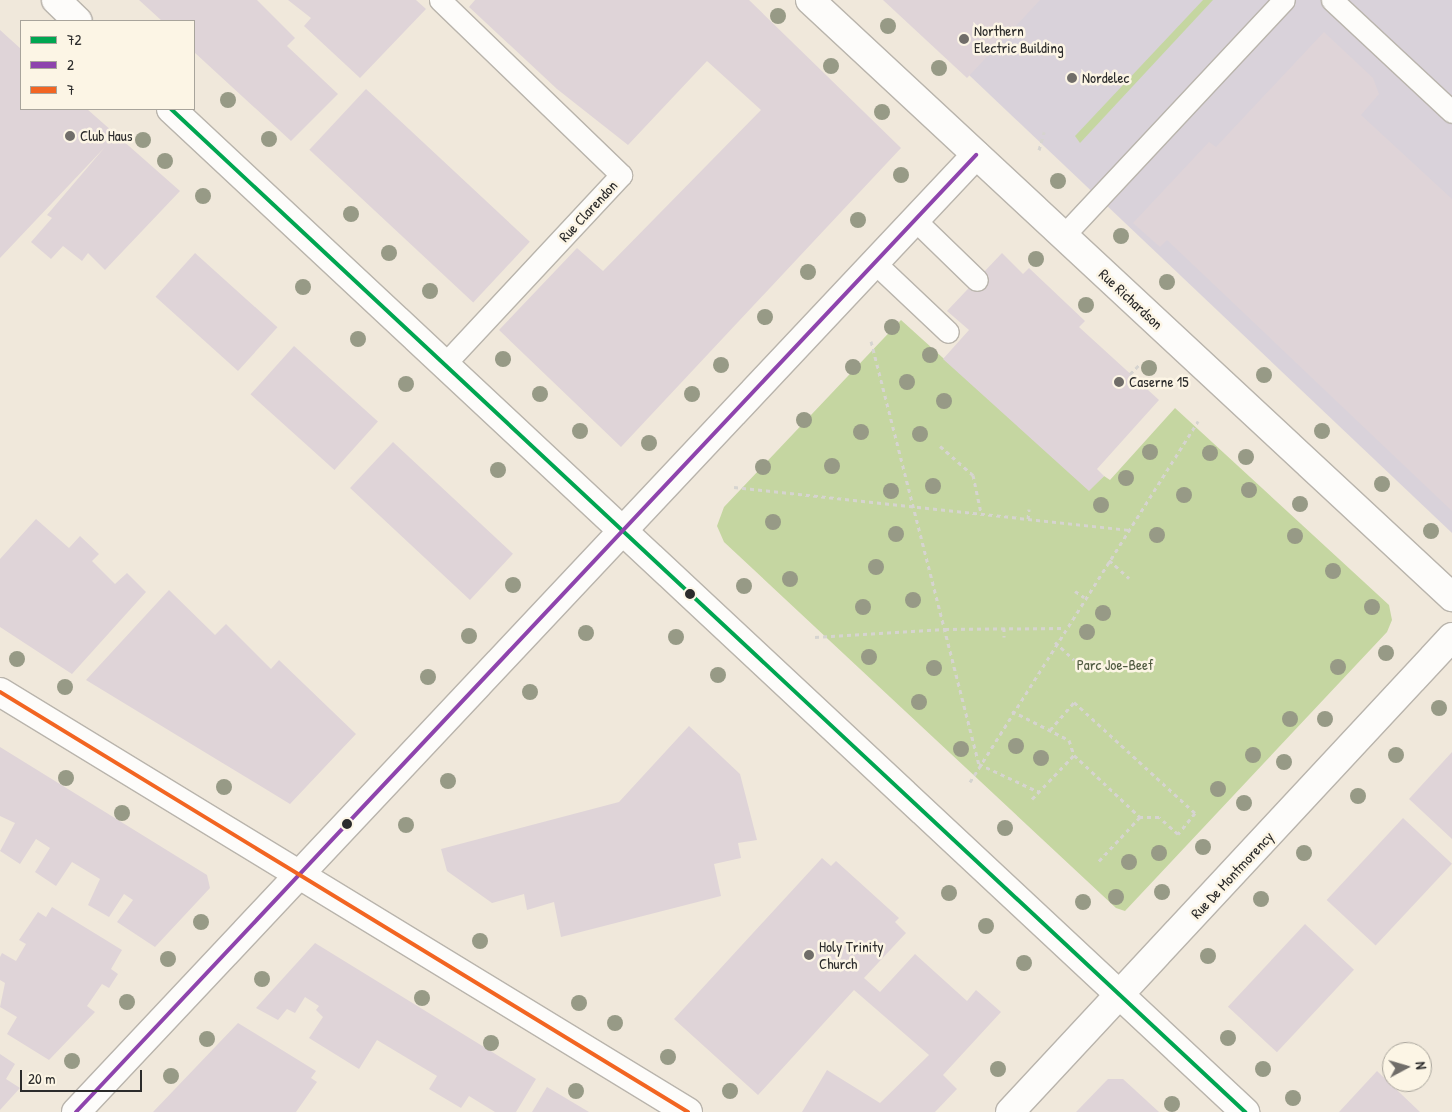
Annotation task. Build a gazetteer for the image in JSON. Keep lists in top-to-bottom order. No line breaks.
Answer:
{"streets":{"street":["Rue Richardson","Rue De Montmorency"],"lane":["Rue Clarendon"]},"parks":["Parc Joe-Beef"],"places":["Northern Electric Building","Nordelec","Club Haus","Caserne 15","Holy Trinity Church"],"lines":["transit line 72","transit line 2","transit line 7"],"legend":["72","2","7"],"scale_bar":"20 m","north":"right"}
